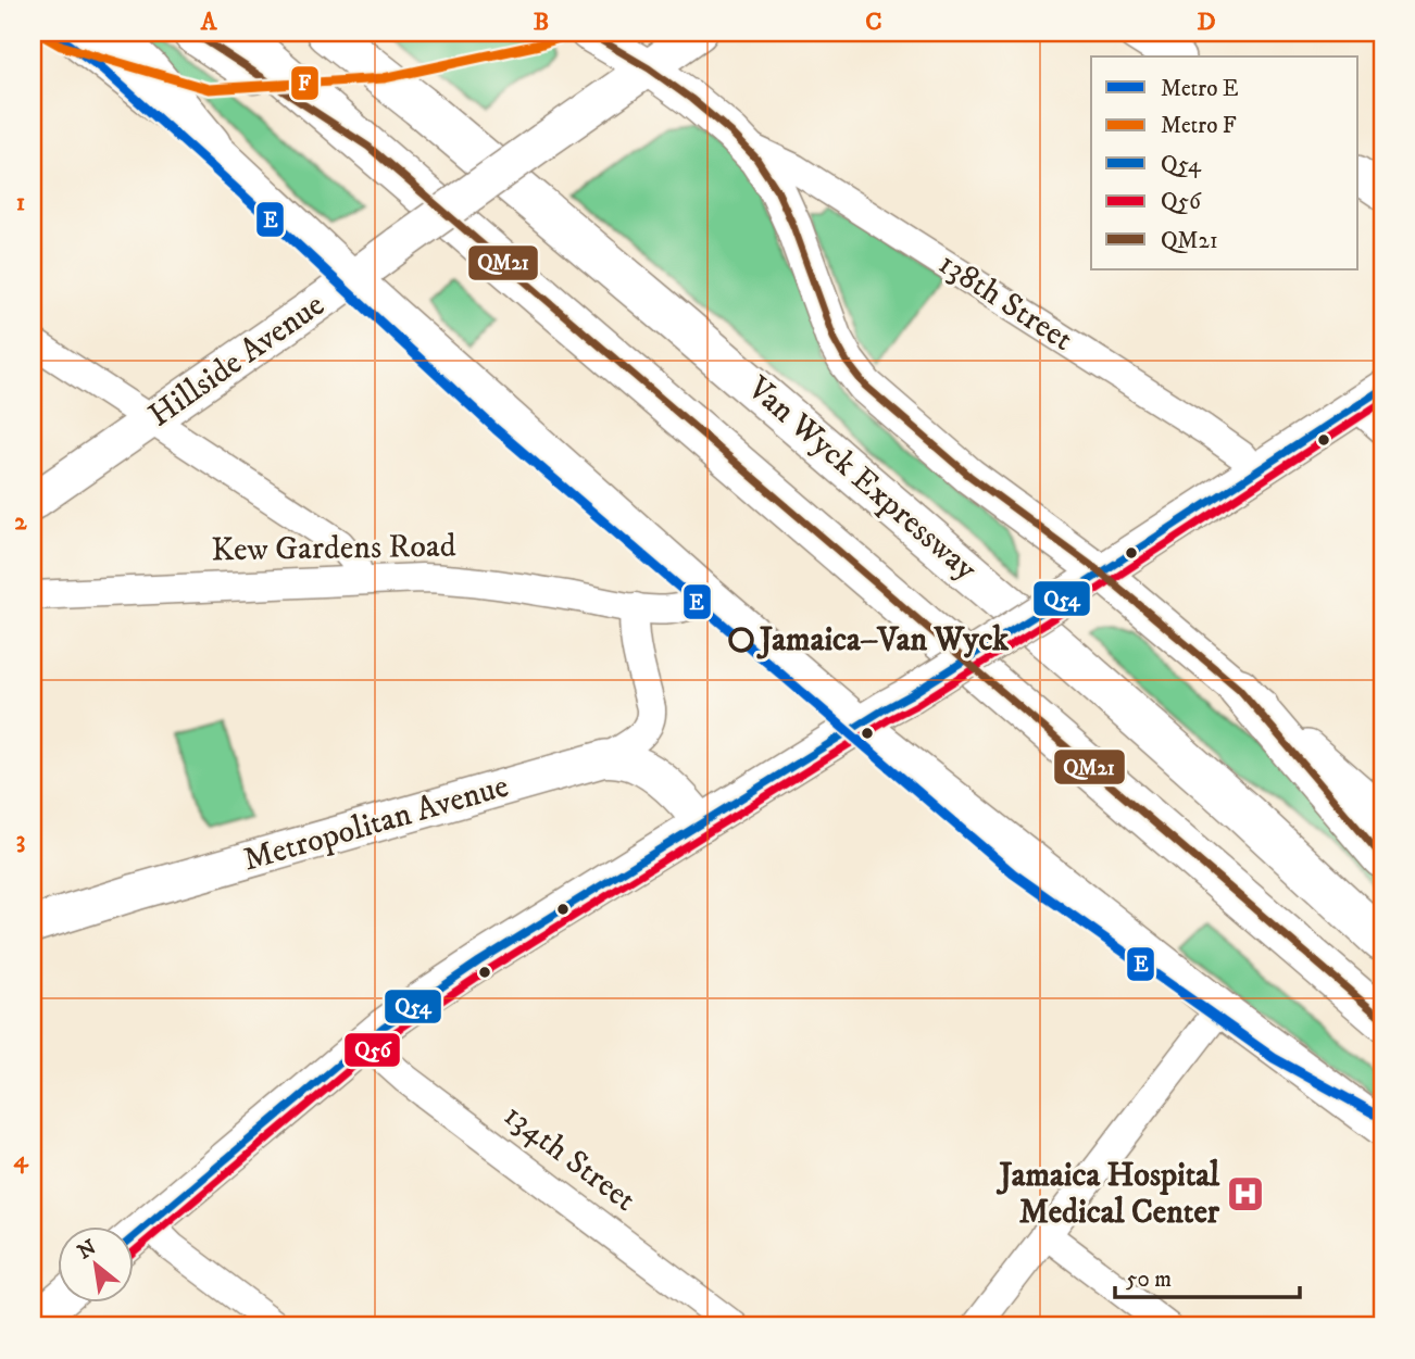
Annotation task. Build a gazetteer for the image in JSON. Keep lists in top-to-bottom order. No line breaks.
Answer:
{"streets":{"highway":["Van Wyck Expressway"],"main road":["Hillside Avenue","Metropolitan Avenue"],"street":["138th Street","Kew Gardens Road","134th Street"]},"places":{"other":["Jamaica–Van Wyck"],"hospital":["Jamaica Hospital Medical Center"]},"lines":["metro line E","metro line F","transit line QM21","transit line Q54","transit line Q56"],"legend":["Metro E","Metro F","Q54","Q56","QM21"],"scale_bar":"50 m","north":"top left","grid":{"columns":["A","B","C","D"],"rows":["1","2","3","4"]}}
